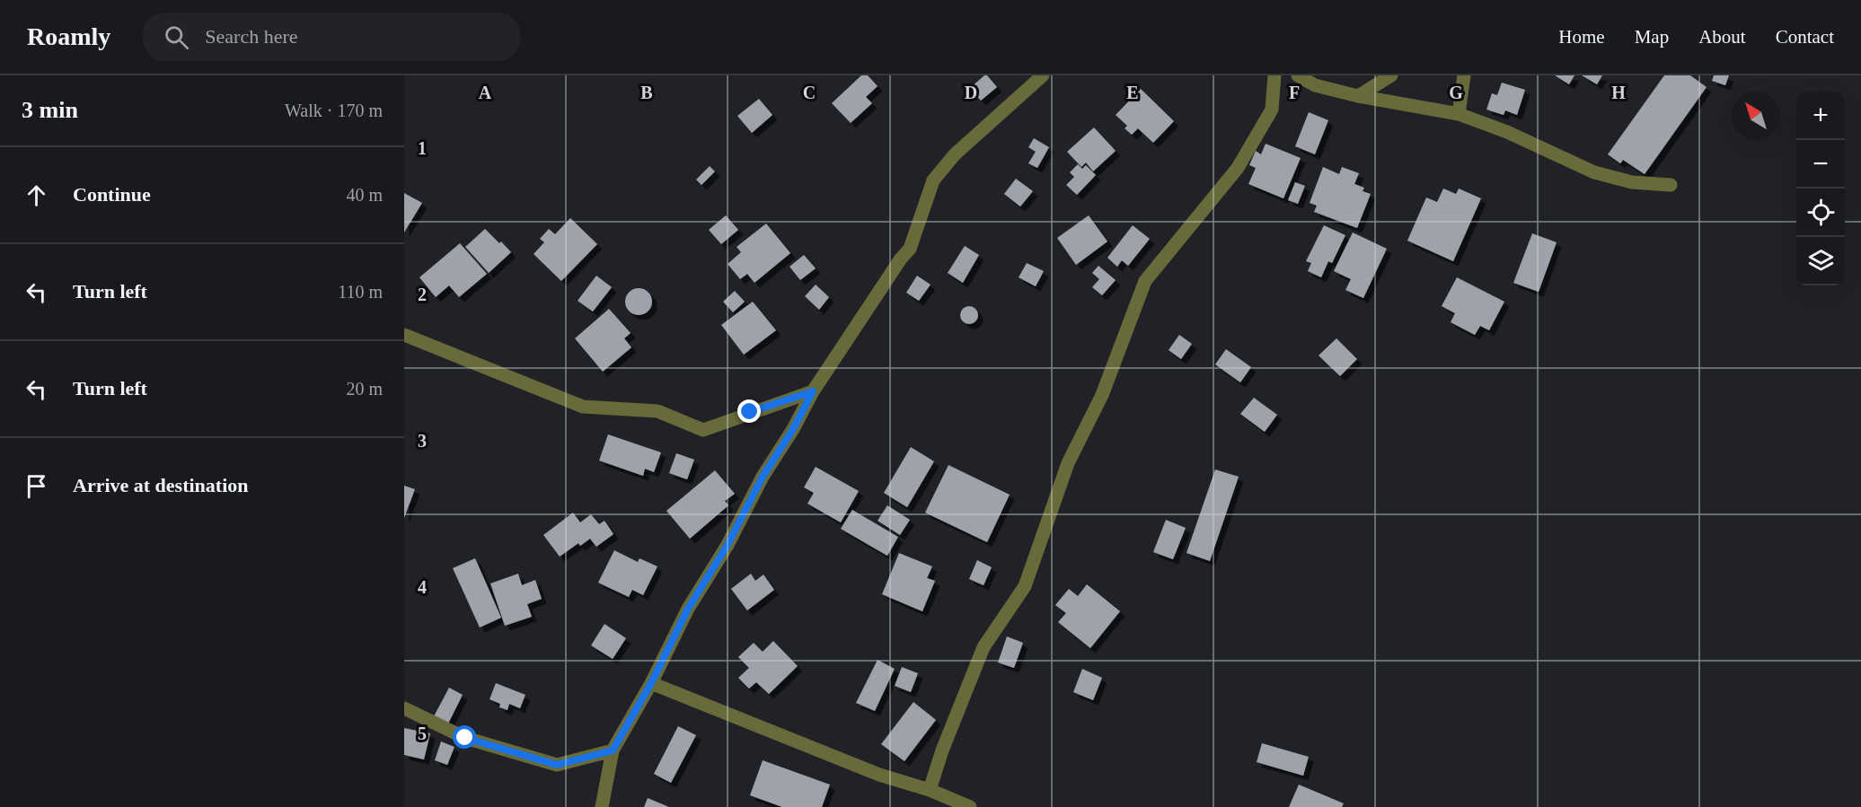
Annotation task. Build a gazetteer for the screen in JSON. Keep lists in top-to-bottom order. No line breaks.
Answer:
{"north":"top left","page":{"header":"Roamly","search":"Search here","nav":["Home","Map","About","Contact"],"heading":["3 min","Walk · 170 m"],"map_buttons":["+","−"],"list":[["Continue","40 m"],["Turn left","110 m"],["Turn left","20 m"],"Arrive at destination"]},"grid":{"columns":["A","B","C","D","E","F","G","H"],"rows":["1","2","3","4","5"]}}
